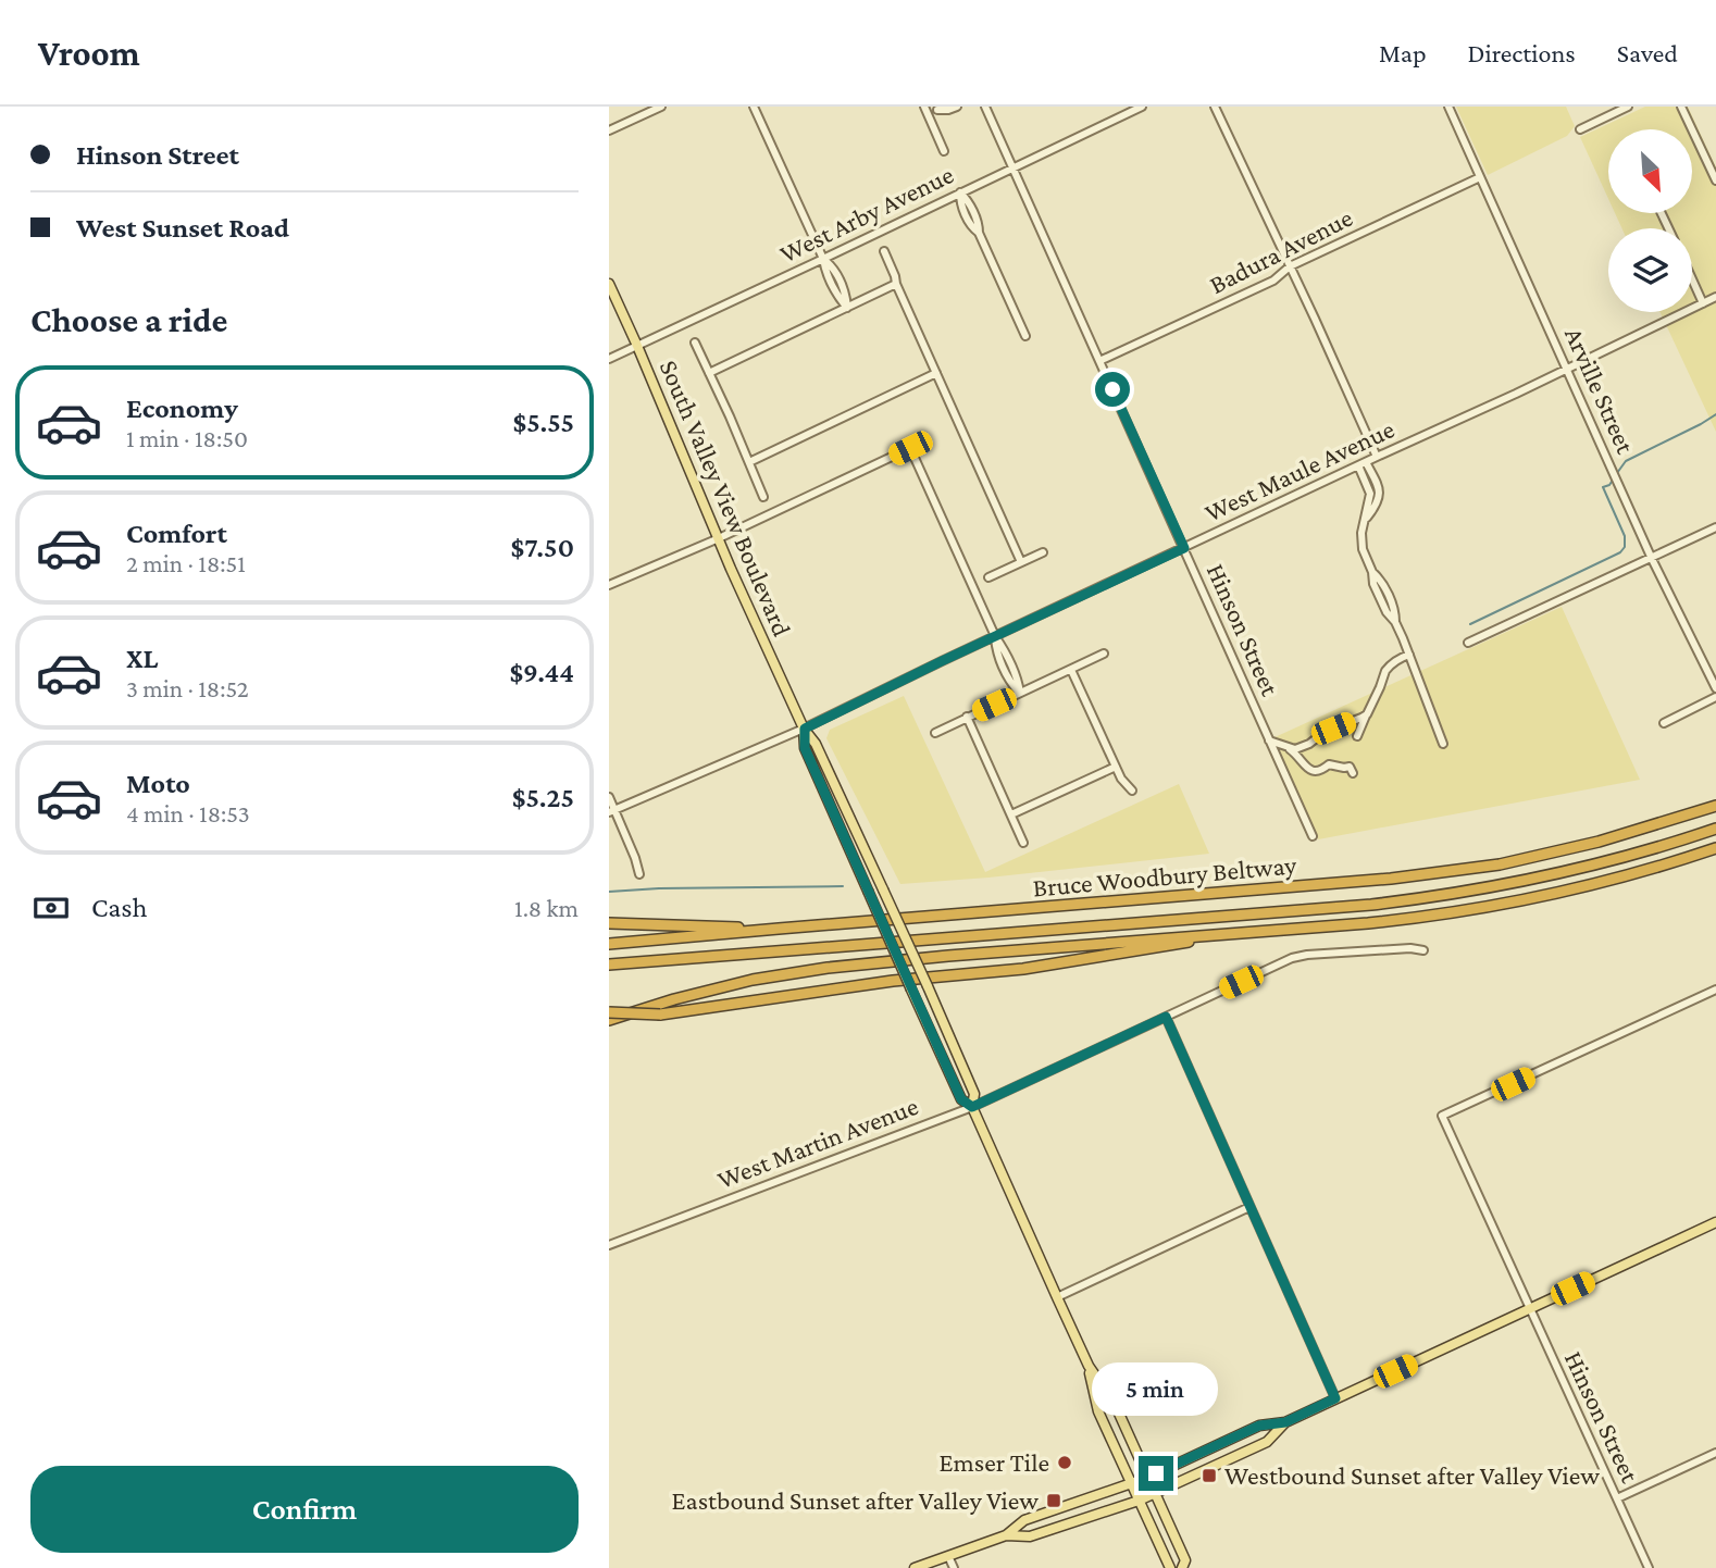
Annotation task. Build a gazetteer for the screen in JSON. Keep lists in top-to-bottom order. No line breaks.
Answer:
{"streets":{"highway":["Bruce Woodbury Beltway"],"main road":["South Valley View Boulevard"],"street":["West Arby Avenue","Badura Avenue","Arville Street","West Maule Avenue","Hinson Street","West Martin Avenue"]},"crossings":[["West Arby Avenue","South Valley View Boulevard"],["West Arby Avenue","Hinson Street"],["Badura Avenue","Arville Street"],["Badura Avenue","Hinson Street"],["Arville Street","West Maule Avenue"],["West Maule Avenue","South Valley View Boulevard"],["West Maule Avenue","Hinson Street"],["South Valley View Boulevard","West Martin Avenue"]],"places":{"other":["Emser Tile"],"transit":["Westbound Sunset after Valley View","Eastbound Sunset after Valley View"]},"north":"bottom right","page":{"header":"Vroom","nav":["Map","Directions","Saved"],"banner":["Hinson Street","West Sunset Road"],"heading":"Choose a ride","list":[{"name":"Economy","note":"1 min · 18:50","value":"$5.55"},{"name":"Comfort","note":"2 min · 18:51","value":"$7.50"},{"name":"XL","note":"3 min · 18:52","value":"$9.44"},{"name":"Moto","note":"4 min · 18:53","value":"$5.25"}],"pay":["Cash","1.8 km"],"bubble":"5 min","buttons":"Confirm"}}
